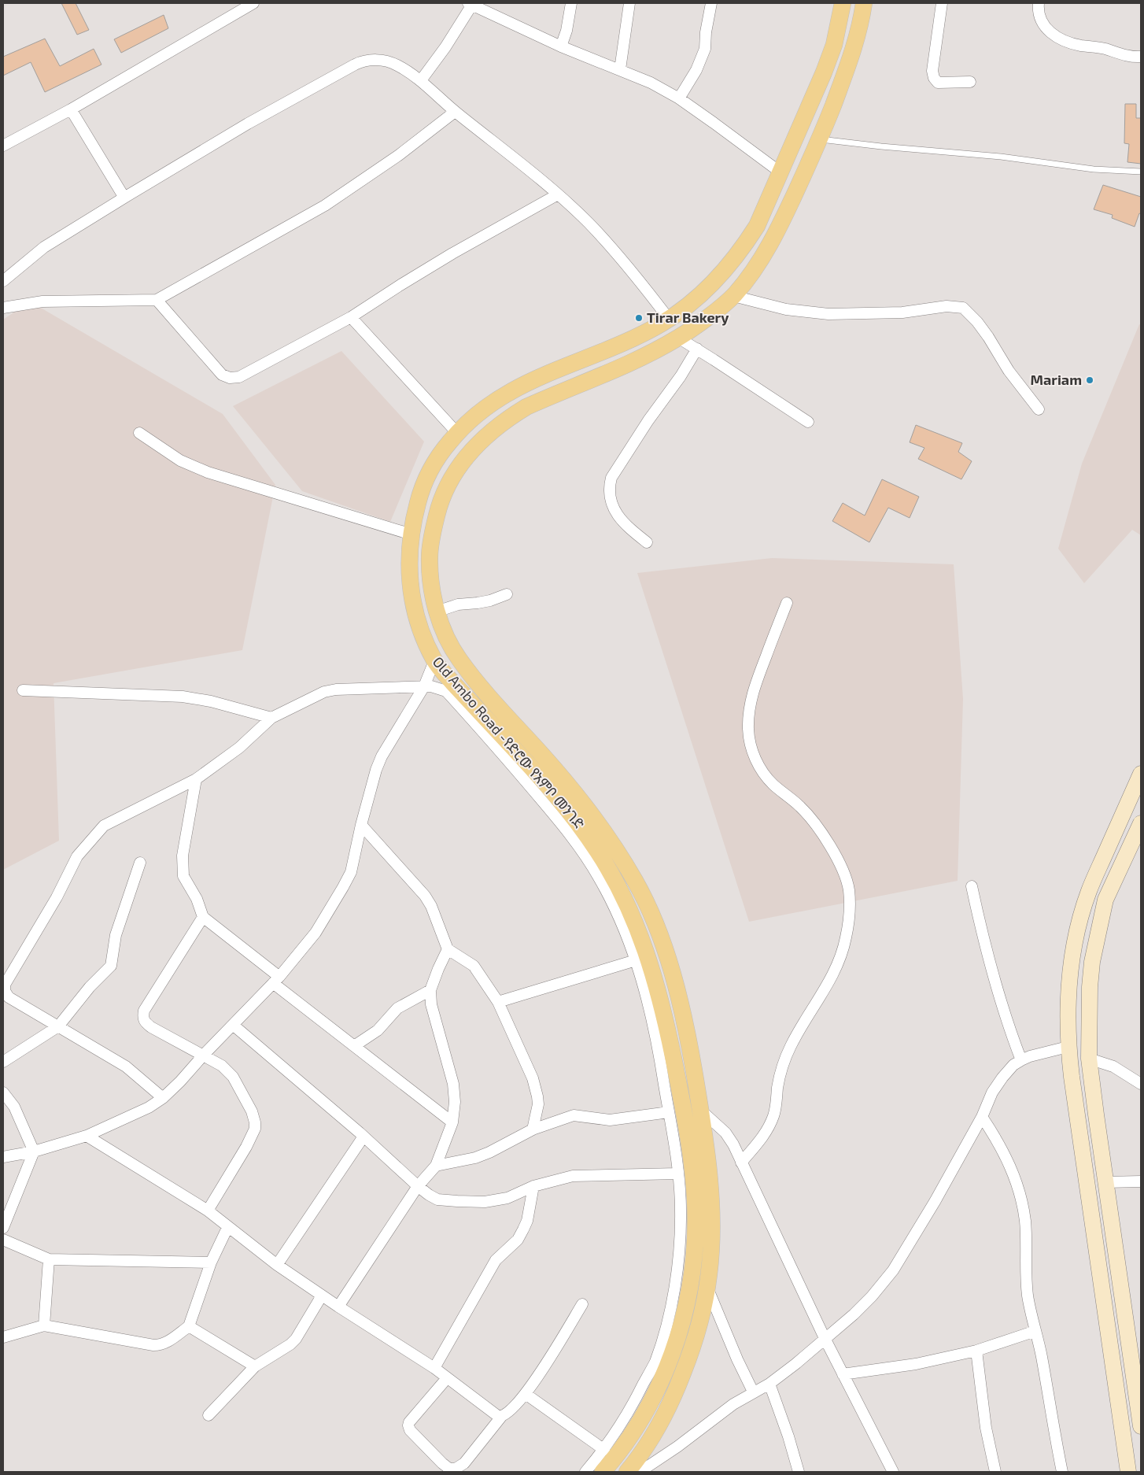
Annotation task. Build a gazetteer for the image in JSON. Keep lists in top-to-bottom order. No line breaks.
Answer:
{"streets":{"main road":["Old Ambo Road -የድሮው የአምቦ መንገድ"]},"places":["Tirar Bakery","Mariam"]}
